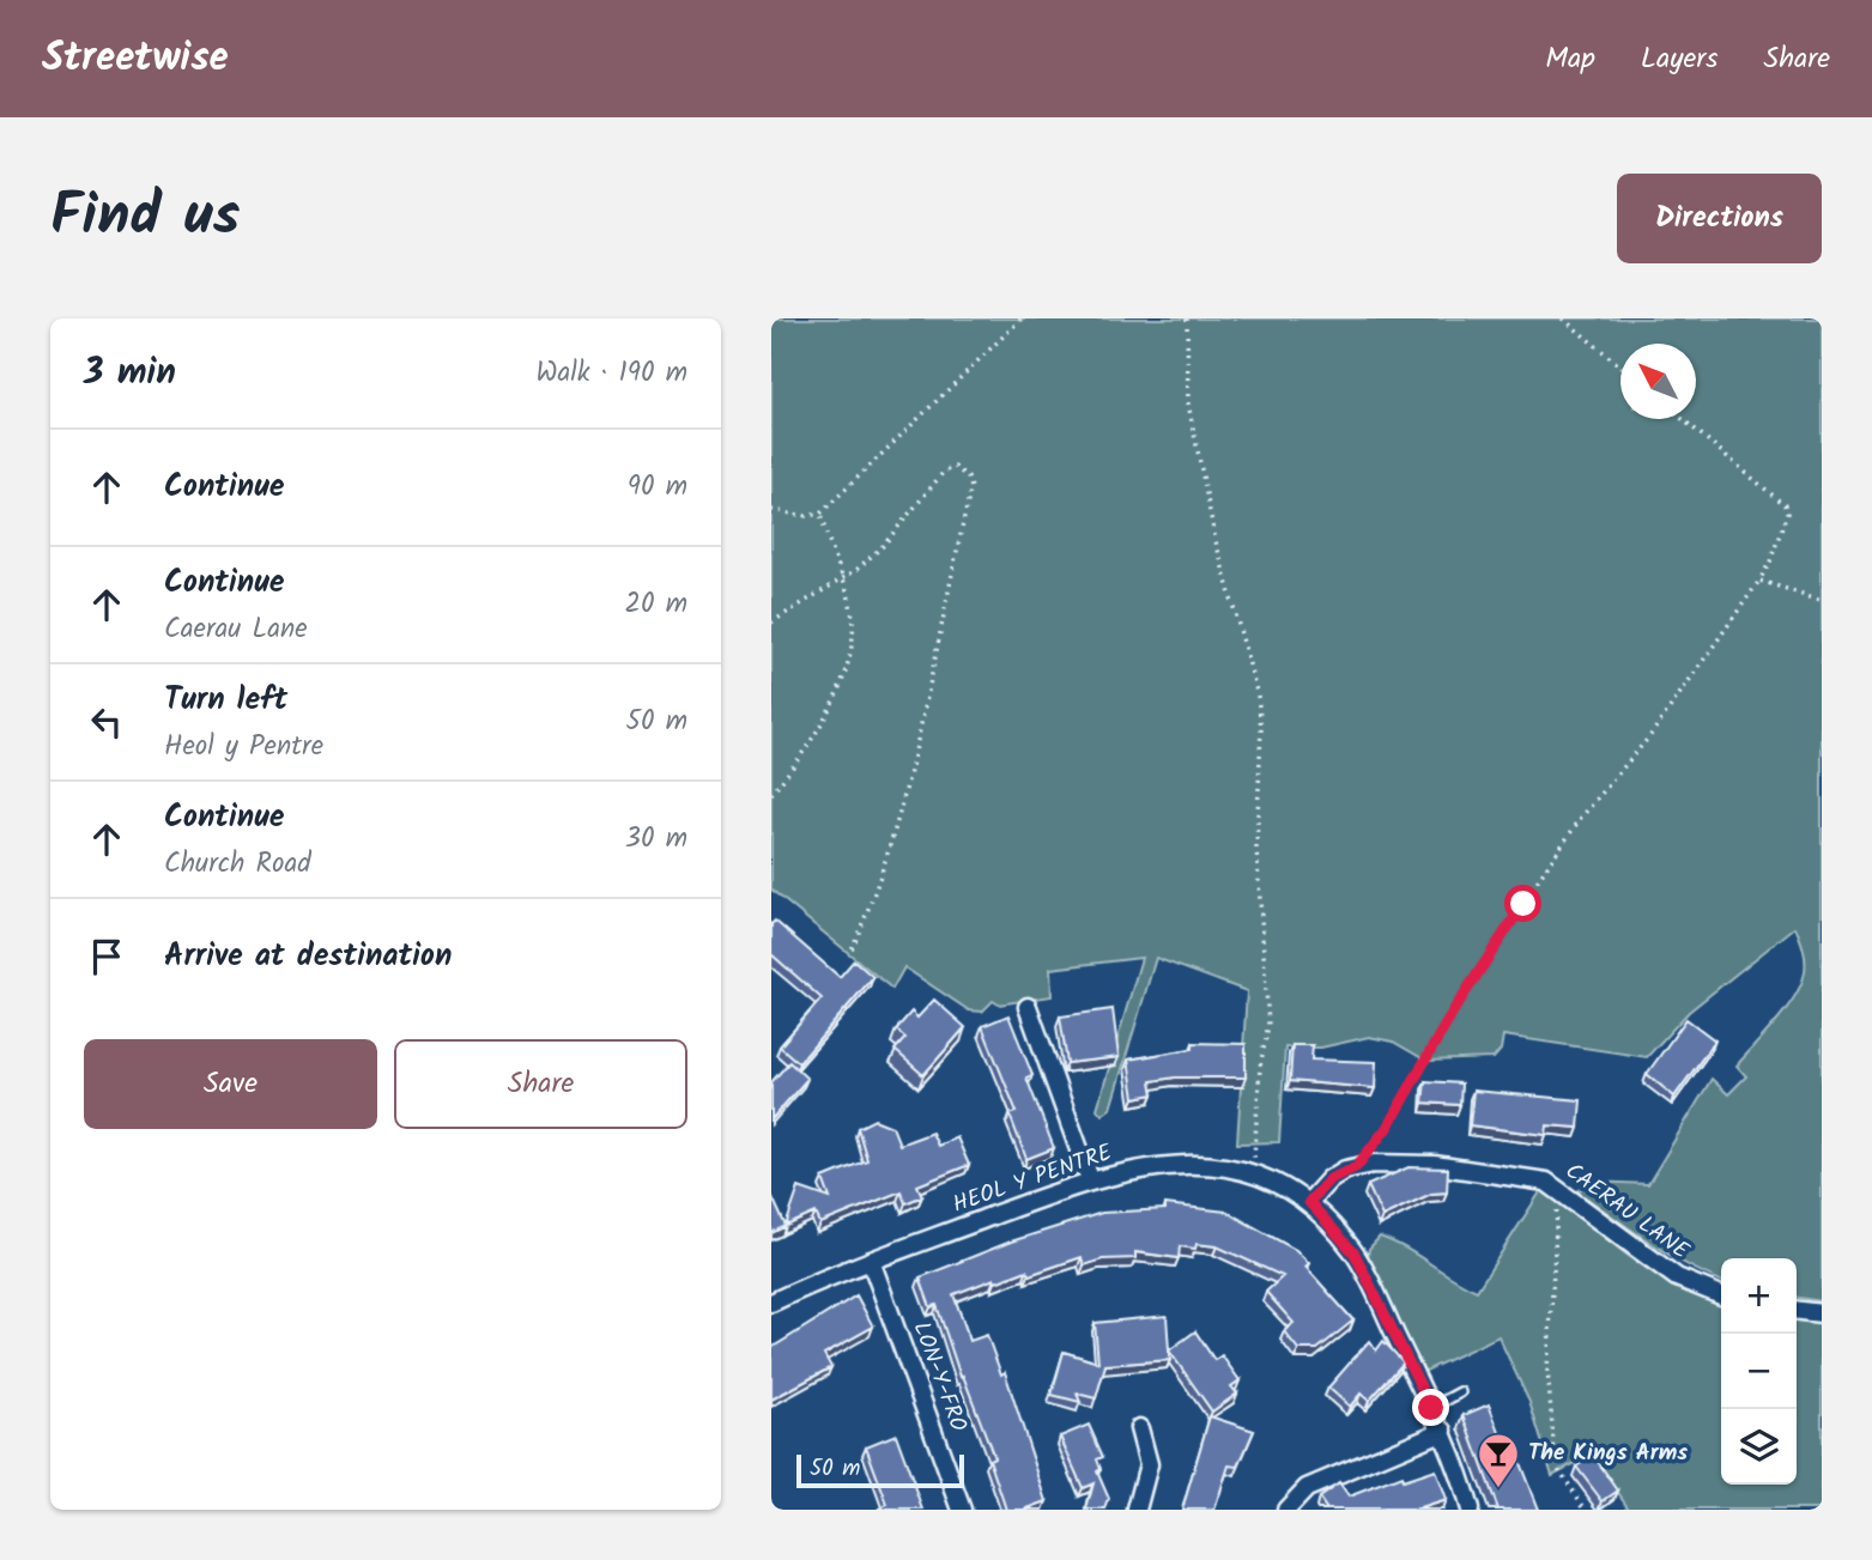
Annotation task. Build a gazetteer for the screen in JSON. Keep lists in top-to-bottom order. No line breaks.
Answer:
{"streets":{"street":["HEOL Y PENTRE","CAERAU LANE","LON-Y-FRO"]},"crossings":[["HEOL Y PENTRE","CAERAU LANE"],["HEOL Y PENTRE","LON-Y-FRO"]],"places":{"bar":["The Kings Arms"]},"scale_bar":"50 m","north":"top left","page":{"header":"Streetwise","nav":["Map","Layers","Share"],"title":"Find us","buttons":["Directions",["Save","Share"]],"heading":["3 min","Walk · 190 m"],"list":[["Continue","90 m"],["Continue","Caerau Lane","20 m"],["Turn left","Heol y Pentre","50 m"],["Continue","Church Road","30 m"],"Arrive at destination"],"map_buttons":["+","−"],"scale":"50 m"}}
